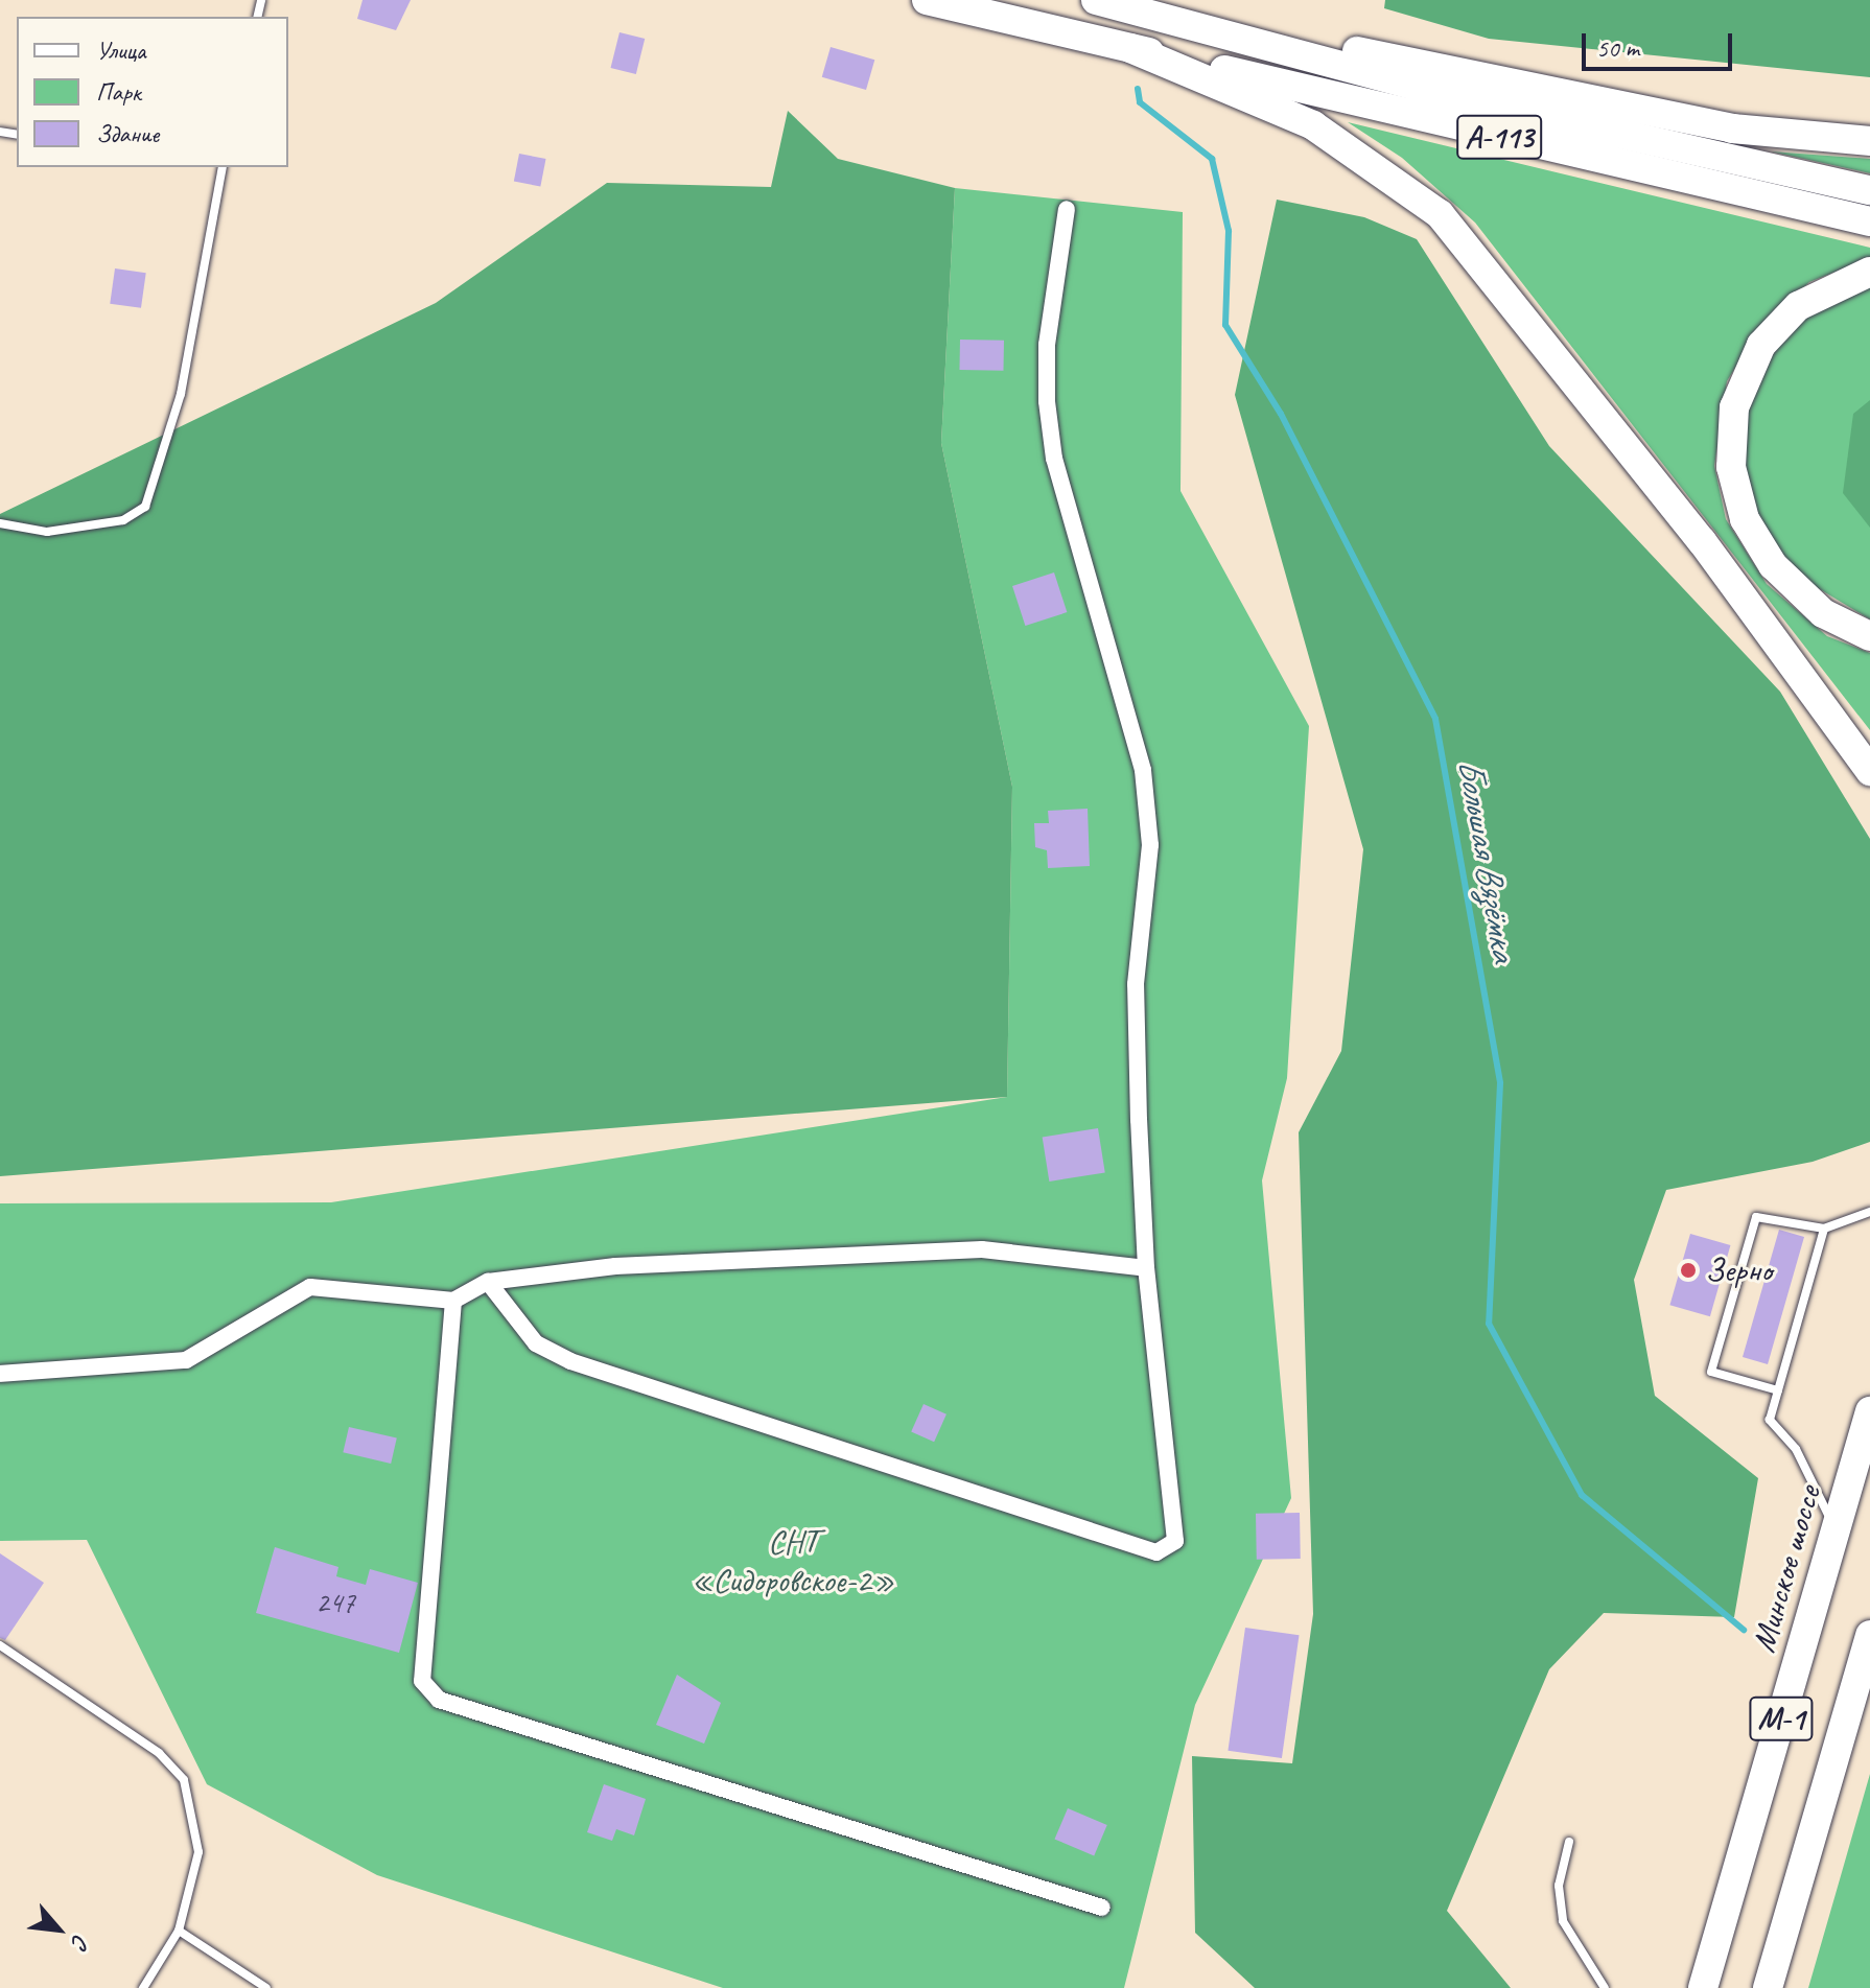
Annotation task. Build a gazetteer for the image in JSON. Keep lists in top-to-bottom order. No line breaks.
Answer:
{"streets":{"highway":["А-113","Минское шоссе","М-1"]},"water":["Большая Вязёмка"],"parks":["СНТ «Сидоровское-2»"],"places":["Зерно"],"house_numbers":["247"],"legend":["Улица","Парк","Здание"],"scale_bar":"50 m","north":"bottom right"}
